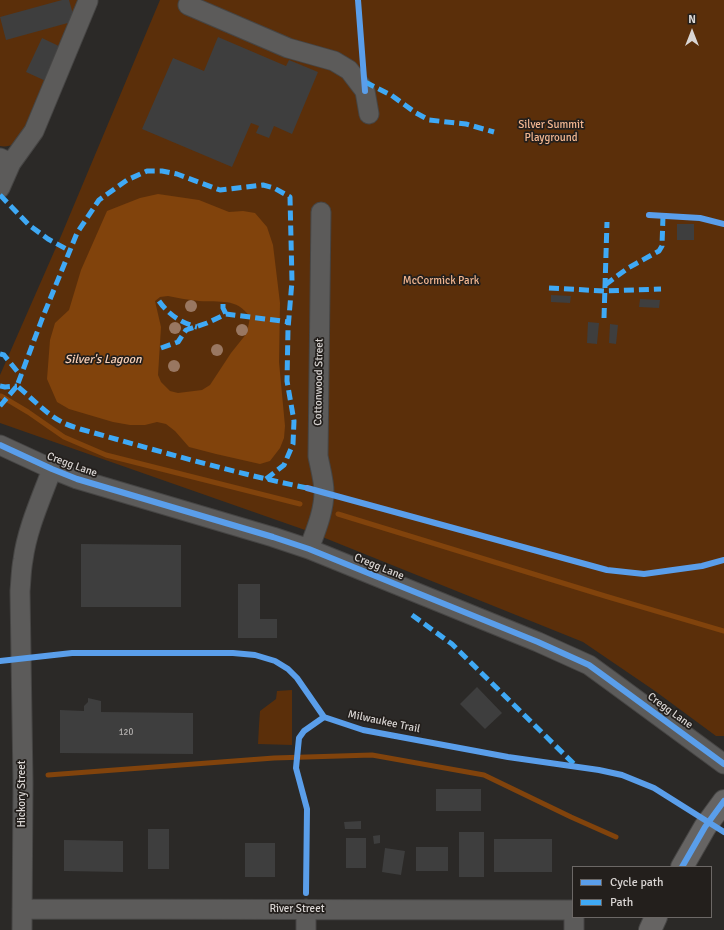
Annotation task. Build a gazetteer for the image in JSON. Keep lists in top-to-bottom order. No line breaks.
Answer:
{"streets":{"street":["Cottonwood Street","Cregg Lane","Hickory Street","River Street"],"cycle path":["Milwaukee Trail"]},"crossings":[["Cottonwood Street","Cregg Lane"],["Cregg Lane","Hickory Street"],["Hickory Street","River Street"]],"water":["Silver's Lagoon"],"parks":["Silver Summit Playground","McCormick Park"],"house_numbers":["120"],"legend":["Cycle path","Path"],"north":"top"}
